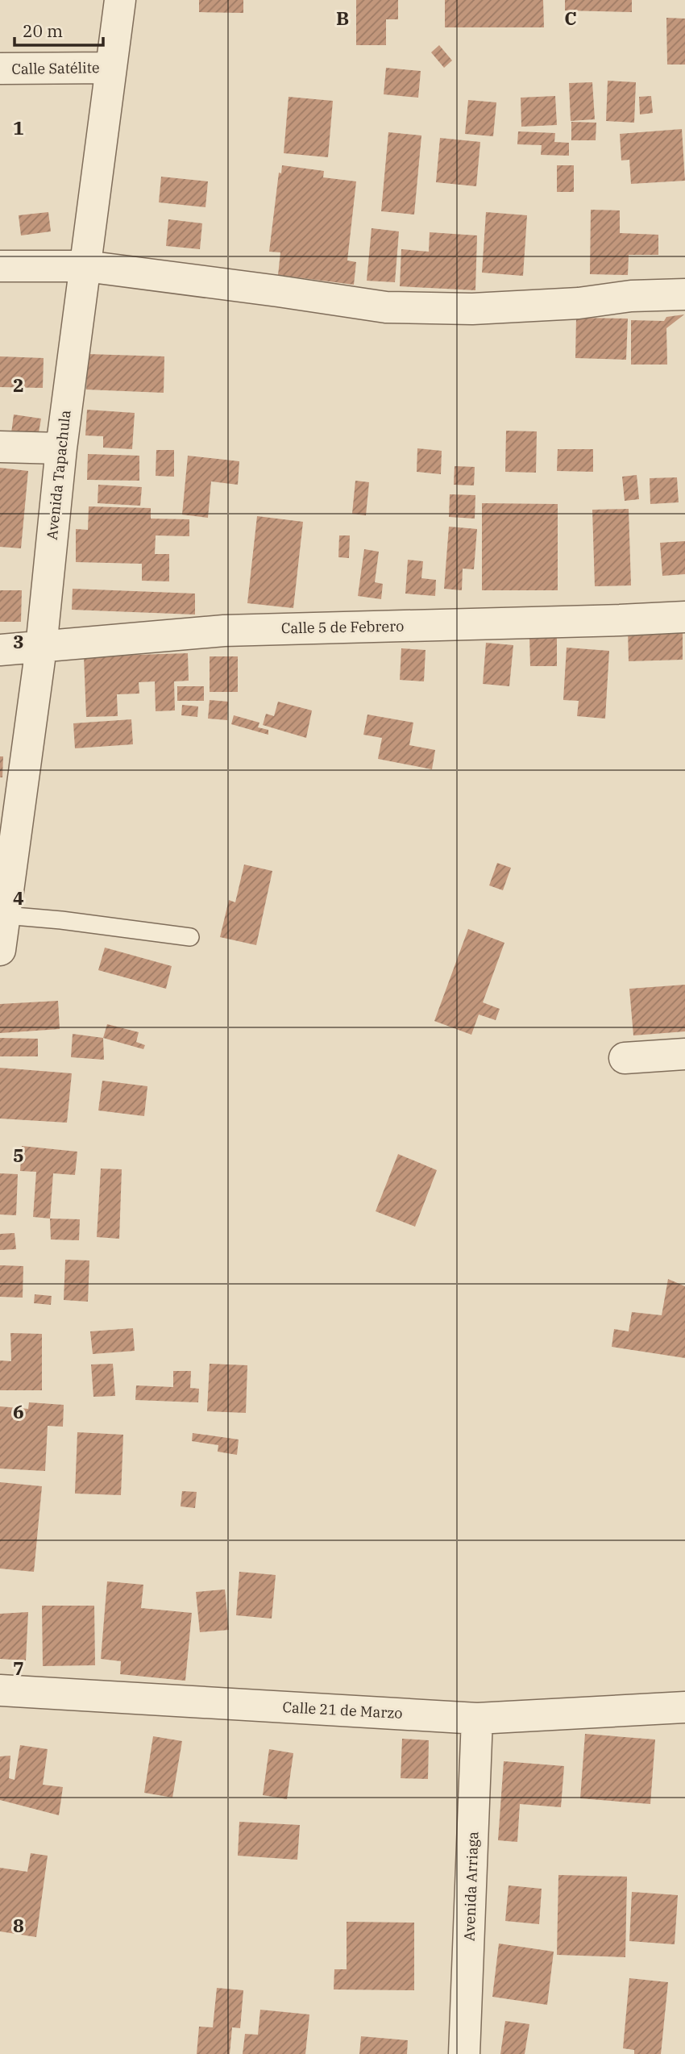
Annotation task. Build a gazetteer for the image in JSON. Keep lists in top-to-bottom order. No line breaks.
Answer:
{"streets":{"street":["Calle Satélite","Avenida Tapachula","Calle 5 de Febrero","Calle 21 de Marzo","Avenida Arriaga"]},"crossings":[["Calle Satélite","Avenida Tapachula"],["Avenida Tapachula","Calle 5 de Febrero"],["Calle 21 de Marzo","Avenida Arriaga"]],"scale_bar":"20 m","grid":{"columns":["B","C"],"rows":["1","2","3","4","5","6","7","8"]}}
